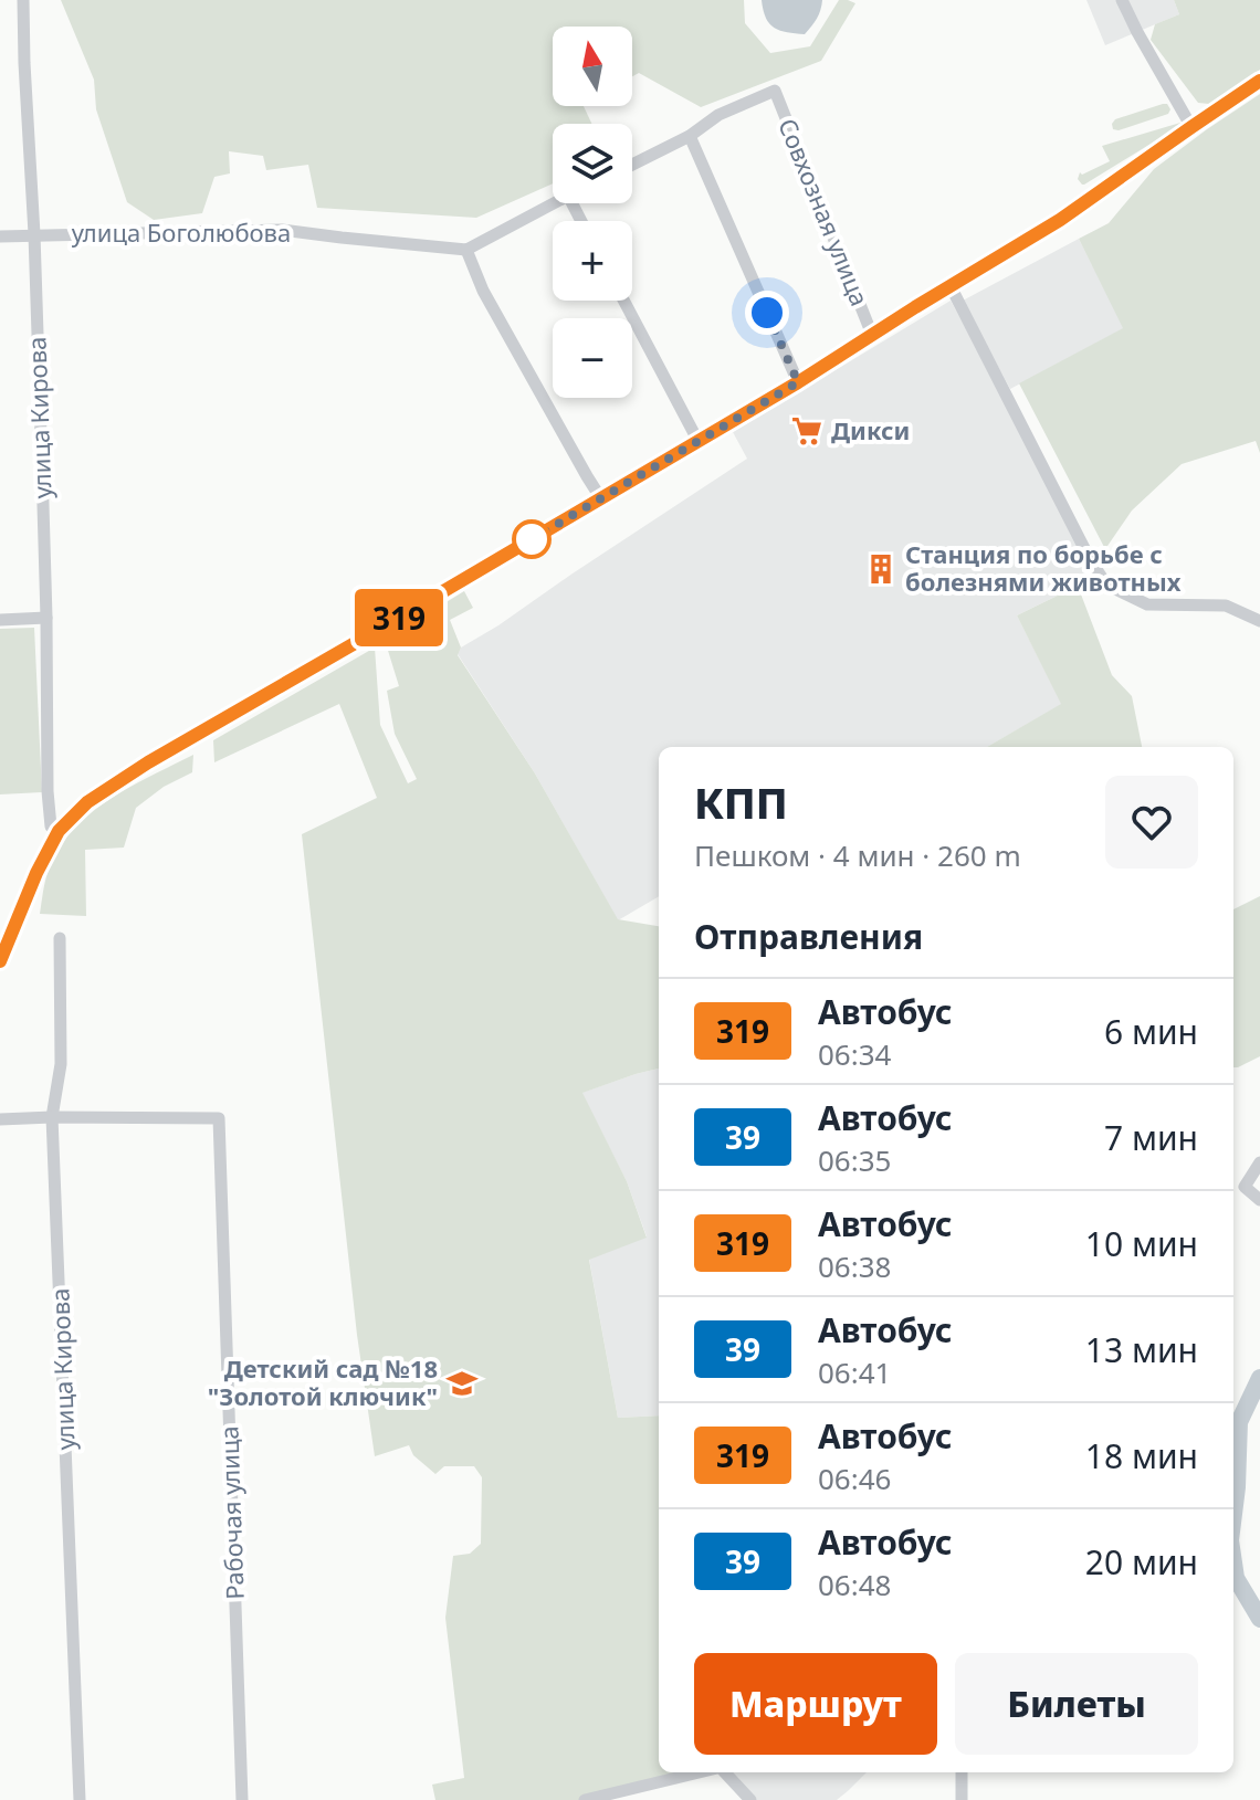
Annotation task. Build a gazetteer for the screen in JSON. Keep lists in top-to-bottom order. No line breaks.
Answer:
{"streets":{"street":["Совхозная улица","улица Боголюбова","улица Кирова","Рабочая улица"]},"crossings":[["улица Боголюбова","улица Кирова"],["улица Кирова","Рабочая улица"]],"places":{"supermarket":["Дикси"],"building":["Станция по борьбе с болезнями животных"],"school or university":["Детский сад №18 \"Золотой ключик\""]},"lines":["bus line 319"],"north":"top","page":{"on_map":"319","map_buttons":["+","−"],"heading":[["КПП","Пешком · 4 мин · 260 m"],"Отправления"],"list":[{"mark":"319","name":"Автобус","note":"06:34","value":"6 мин"},{"mark":"39","name":"Автобус","note":"06:35","value":"7 мин"},{"mark":"319","name":"Автобус","note":"06:38","value":"10 мин"},{"mark":"39","name":"Автобус","note":"06:41","value":"13 мин"},{"mark":"319","name":"Автобус","note":"06:46","value":"18 мин"},{"mark":"39","name":"Автобус","note":"06:48","value":"20 мин"}],"buttons":["Маршрут","Билеты"]}}
